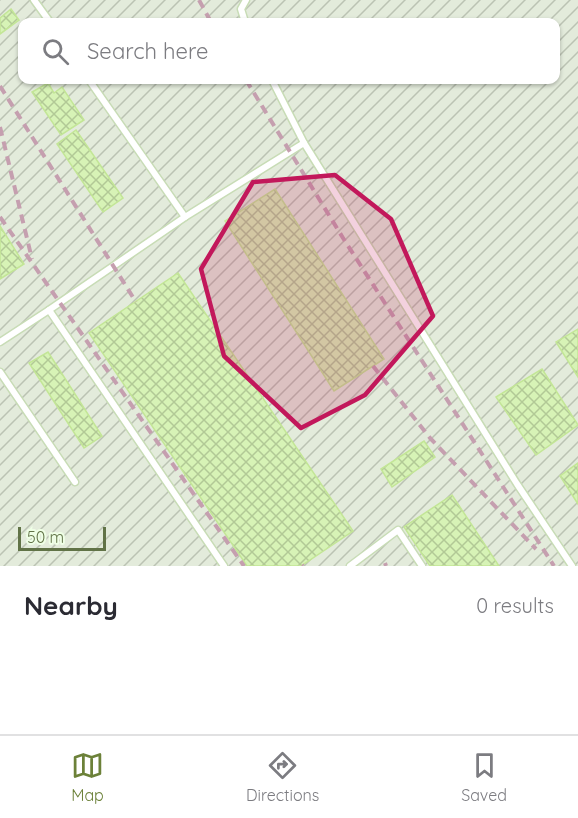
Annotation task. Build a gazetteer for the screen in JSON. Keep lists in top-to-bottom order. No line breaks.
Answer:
{"scale_bar":"50 m","page":{"search":"Search here","scale":"50 m","heading":["Nearby","0 results"],"nav":["Map","Directions","Saved"]}}
